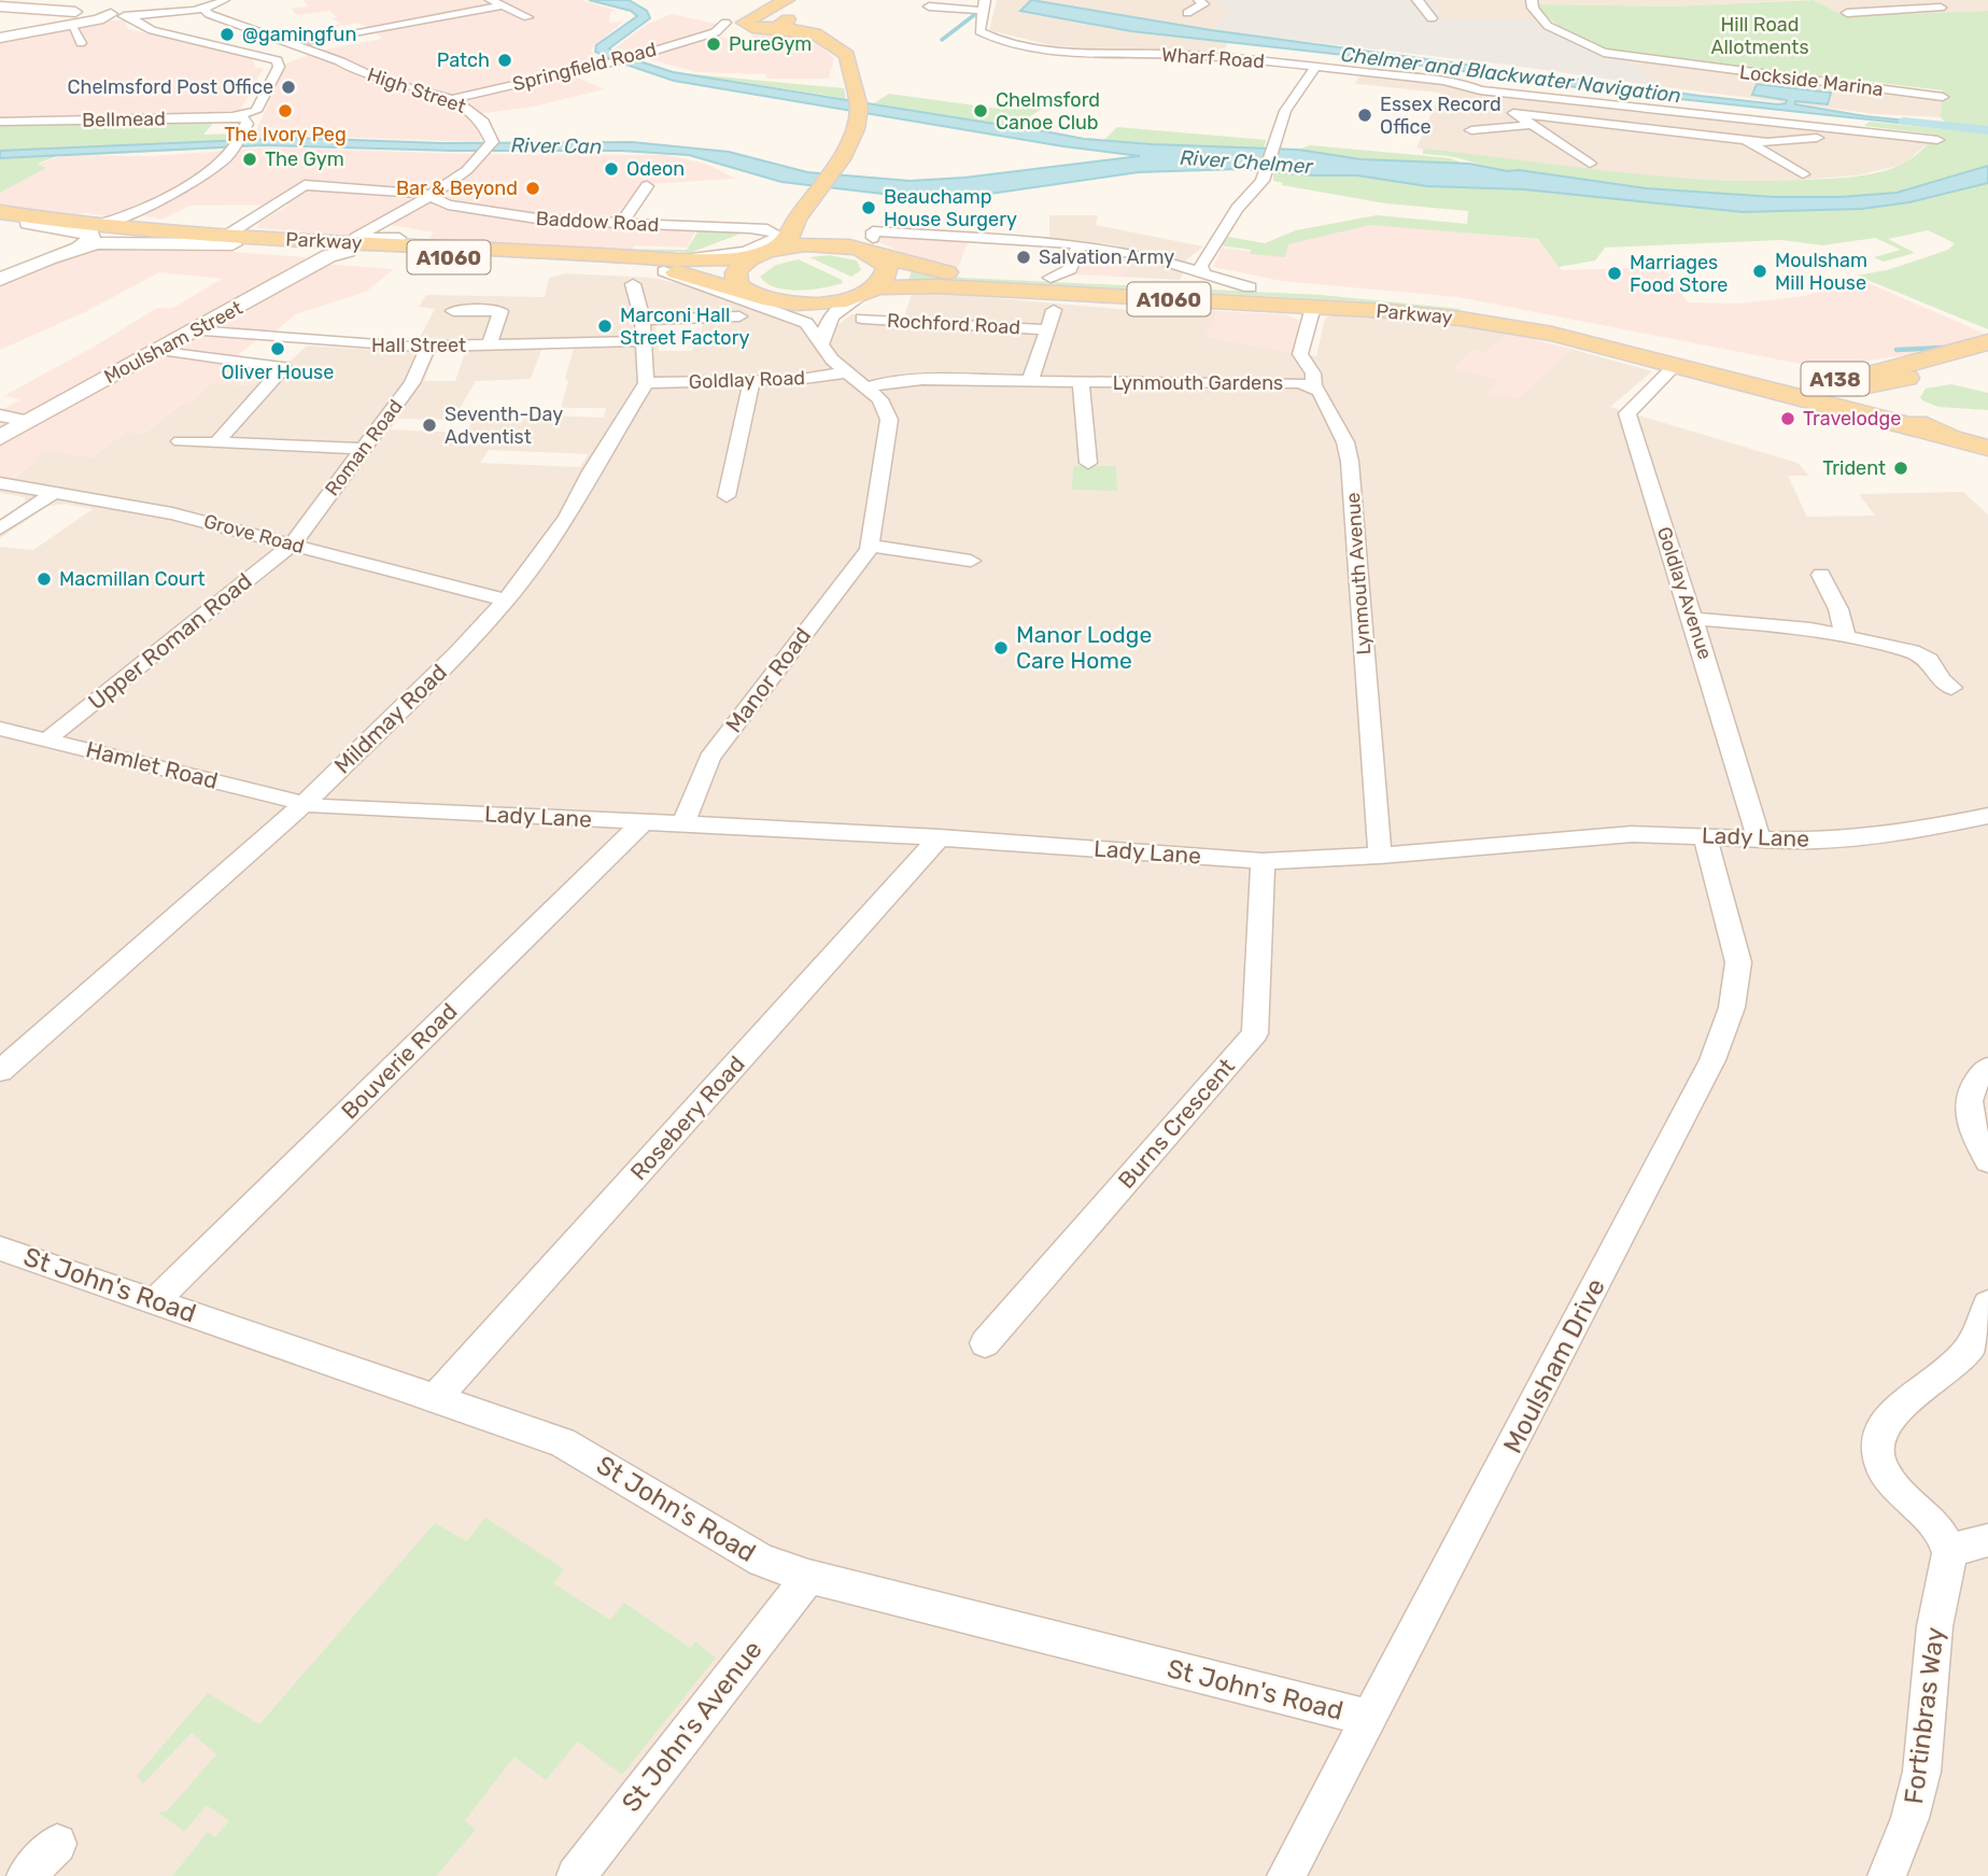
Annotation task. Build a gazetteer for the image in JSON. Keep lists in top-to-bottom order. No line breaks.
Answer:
{"streets":{"main road":["Parkway","A1060","A138"],"street":["Wharf Road","Springfield Road","Lockside Marina","High Street","Bellmead","Baddow Road","Rochford Road","Moulsham Street","Hall Street","Goldlay Road","Lynmouth Gardens","Roman Road","Grove Road","Lynmouth Avenue","Goldlay Avenue","Upper Roman Road","Manor Road","Mildmay Road","Hamlet Road","Lady Lane","Bouverie Road","Rosebery Road","Burns Crescent","St John's Road","Moulsham Drive","Fortinbras Way","St John's Avenue"]},"crossings":[["Springfield Road","High Street"],["High Street","Moulsham Street"],["Baddow Road","Parkway"],["Baddow Road","A1060"],["Baddow Road","Moulsham Street"],["Parkway","A1060"],["Parkway","Rochford Road"],["Parkway","Moulsham Street"],["Parkway","A138"],["Parkway","Lynmouth Avenue"],["Parkway","Goldlay Avenue"],["Parkway","Manor Road"],["A1060","Rochford Road"],["Moulsham Street","Hall Street"],["Hall Street","Roman Road"],["A138","Goldlay Avenue"],["Goldlay Road","Manor Road"],["Goldlay Road","Mildmay Road"],["Lynmouth Gardens","Lynmouth Avenue"],["Roman Road","Grove Road"],["Roman Road","Upper Roman Road"],["Grove Road","Upper Roman Road"],["Grove Road","Mildmay Road"],["Lynmouth Avenue","Lady Lane"],["Goldlay Avenue","Lady Lane"],["Upper Roman Road","Hamlet Road"],["Manor Road","Lady Lane"],["Mildmay Road","Hamlet Road"],["Mildmay Road","Lady Lane"],["Hamlet Road","Lady Lane"],["Lady Lane","Bouverie Road"],["Lady Lane","Rosebery Road"],["Lady Lane","Burns Crescent"],["Lady Lane","Moulsham Drive"],["Bouverie Road","St John's Road"],["Rosebery Road","St John's Road"],["St John's Road","Moulsham Drive"],["St John's Road","St John's Avenue"]],"water":["Chelmer and Blackwater Navigation","River Can","River Chelmer"],"parks":["Hill Road Allotments"],"places":["@gamingfun","PureGym","Patch","Chelmsford Post Office","The Ivory Peg","Chelmsford Canoe Club","Essex Record Office","The Gym","Odeon","Bar & Beyond","Beauchamp House Surgery","Salvation Army","Moulsham Mill House","Marriages Food Store","Marconi Hall Street Factory","Oliver House","Travelodge","Seventh-Day Adventist","Trident","Macmillan Court","Manor Lodge Care Home"]}
